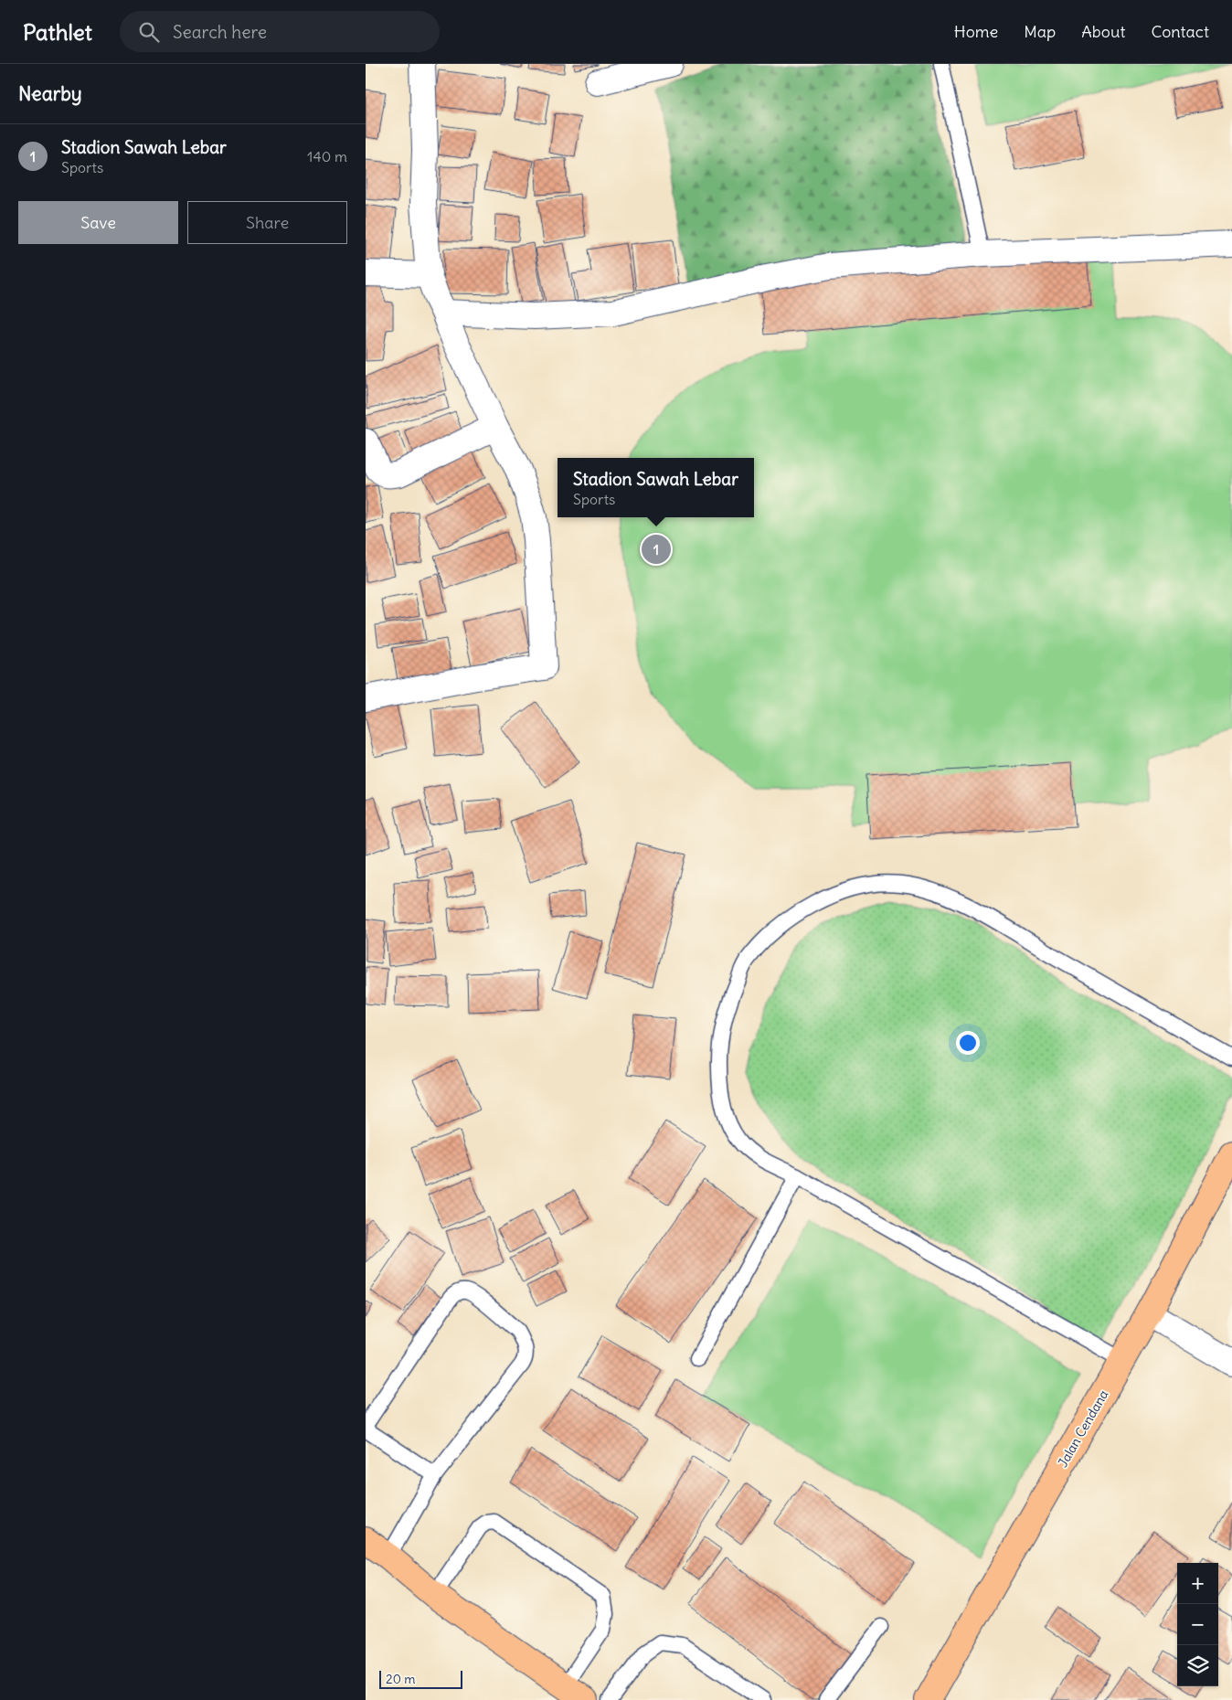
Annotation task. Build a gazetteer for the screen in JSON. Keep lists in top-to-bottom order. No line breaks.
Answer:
{"streets":{"main road":["Jalan Cendana"]},"scale_bar":"20 m","page":{"header":"Pathlet","search":"Search here","nav":["Home","Map","About","Contact"],"heading":"Nearby","list":[{"mark":"1","name":"Stadion Sawah Lebar","note":"Sports","value":"140 m"}],"buttons":["Save","Share"],"popup":["Stadion Sawah Lebar","Sports"],"pins":"1","map_buttons":["+","−"],"scale":"20 m"}}
